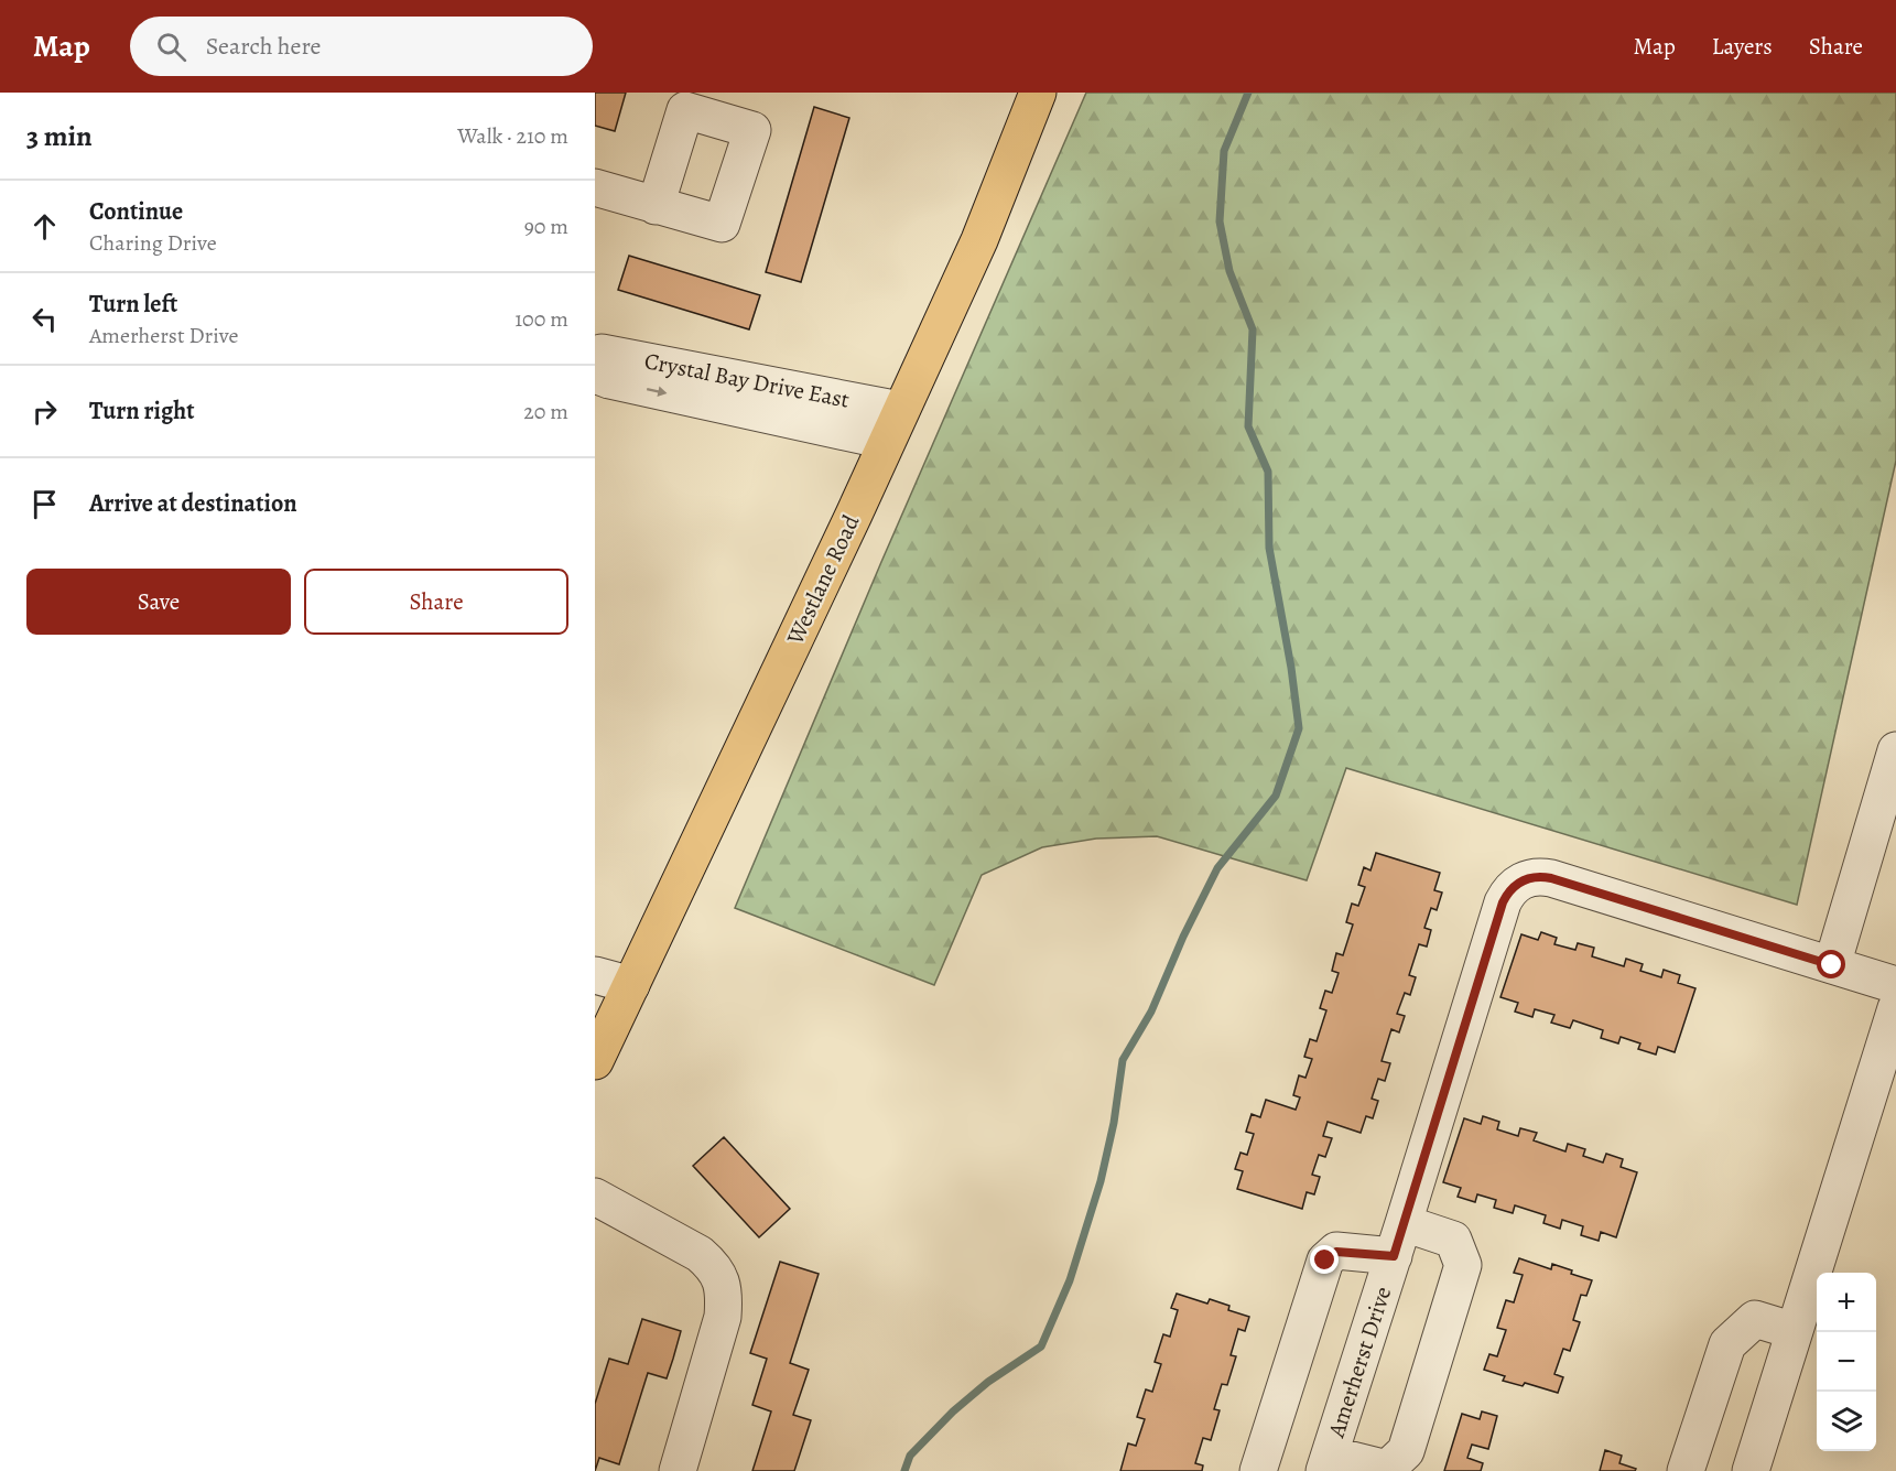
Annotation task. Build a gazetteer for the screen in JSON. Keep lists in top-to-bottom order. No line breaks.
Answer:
{"streets":{"main road":["Westlane Road"],"street":["Crystal Bay Drive East","Amerherst Drive"]},"crossings":[["Crystal Bay Drive East","Westlane Road"]],"page":{"header":"Map","search":"Search here","nav":["Map","Layers","Share"],"heading":["3 min","Walk · 210 m"],"list":[["Continue","Charing Drive","90 m"],["Turn left","Amerherst Drive","100 m"],["Turn right","20 m"],"Arrive at destination"],"buttons":["Save","Share"],"map_buttons":["+","−"]}}
